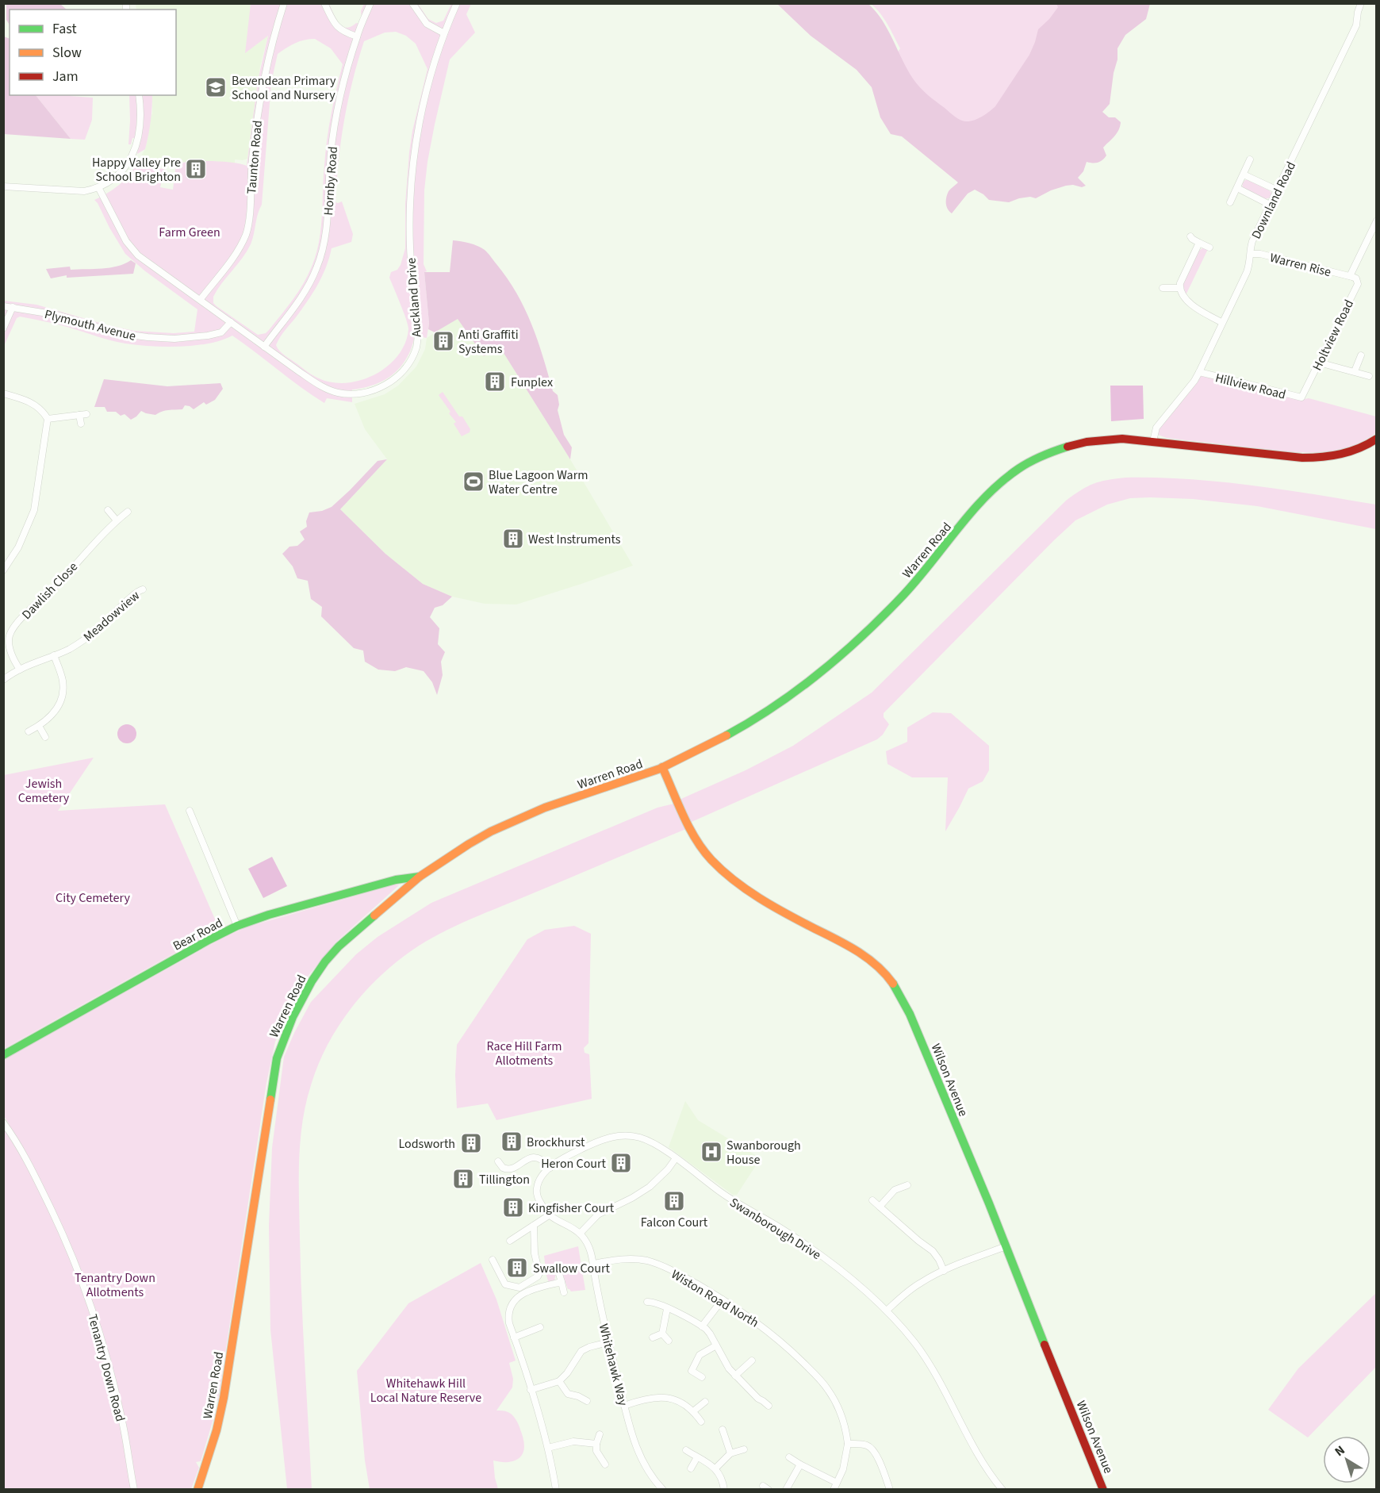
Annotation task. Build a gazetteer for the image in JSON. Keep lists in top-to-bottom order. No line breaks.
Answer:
{"streets":{"street":["Taunton Road","Hornby Road","Downland Road","Warren Rise","Auckland Drive","Plymouth Avenue","Holtview Road","Hillview Road","Warren Road","Dawlish Close","Meadowview","Bear Road","Wilson Avenue","Swanborough Drive","Wiston Road North","Whitehawk Way","Tenantry Down Road"]},"crossings":[["Taunton Road","Auckland Drive"],["Hornby Road","Auckland Drive"],["Downland Road","Warren Rise"],["Downland Road","Hillview Road"],["Downland Road","Warren Road"],["Warren Rise","Holtview Road"],["Auckland Drive","Plymouth Avenue"],["Holtview Road","Hillview Road"],["Warren Road","Bear Road"],["Warren Road","Wilson Avenue"],["Dawlish Close","Meadowview"],["Swanborough Drive","Whitehawk Way"],["Wiston Road North","Whitehawk Way"]],"parks":["Farm Green","Jewish Cemetery","City Cemetery","Race Hill Farm Allotments","Tenantry Down Allotments","Whitehawk Hill Local Nature Reserve"],"places":{"school or university":["Bevendean Primary School and Nursery"],"building":["Happy Valley Pre School Brighton","Anti Graffiti Systems","Funplex","West Instruments","Brockhurst","Lodsworth","Heron Court","Tillington","Falcon Court","Kingfisher Court","Swallow Court"],"sports":["Blue Lagoon Warm Water Centre"],"hospital":["Swanborough House"]},"legend":["Fast","Slow","Jam"],"north":"top left"}
